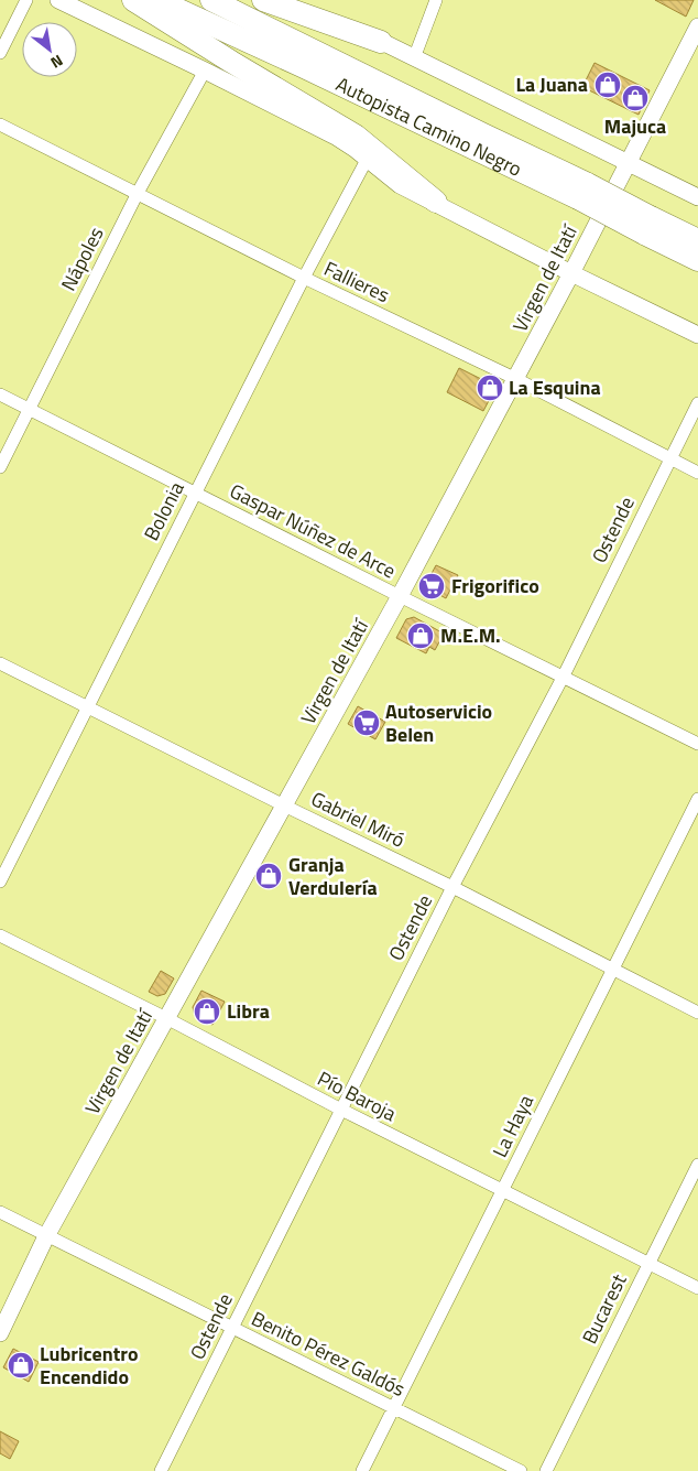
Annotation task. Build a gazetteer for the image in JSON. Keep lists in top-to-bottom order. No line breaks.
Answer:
{"streets":{"highway":["Autopista Camino Negro"],"street":["Nápoles","Virgen de Itatí","Fallieres","Bolonia","Ostende","Gaspar Núñez de Arce","Gabriel Miró","Pío Baroja","La Haya","Bucarest","Benito Pérez Galdós"]},"crossings":[["Nápoles","Fallieres"],["Nápoles","Gaspar Núñez de Arce"],["Virgen de Itatí","Fallieres"],["Virgen de Itatí","Gaspar Núñez de Arce"],["Virgen de Itatí","Gabriel Miró"],["Virgen de Itatí","Pío Baroja"],["Virgen de Itatí","Benito Pérez Galdós"],["Fallieres","Bolonia"],["Fallieres","Ostende"],["Bolonia","Gaspar Núñez de Arce"],["Bolonia","Gabriel Miró"],["Ostende","Gaspar Núñez de Arce"],["Ostende","Gabriel Miró"],["Ostende","Pío Baroja"],["Ostende","Benito Pérez Galdós"],["Gabriel Miró","La Haya"],["Pío Baroja","La Haya"],["Pío Baroja","Bucarest"],["La Haya","Benito Pérez Galdós"]],"places":{"shop":["La Juana","Majuca","La Esquina","M.E.M.","Granja Verdulería","Libra","Lubricentro Encendido"],"supermarket":["Frigorifico","Autoservicio Belen"]},"north":"bottom right"}
